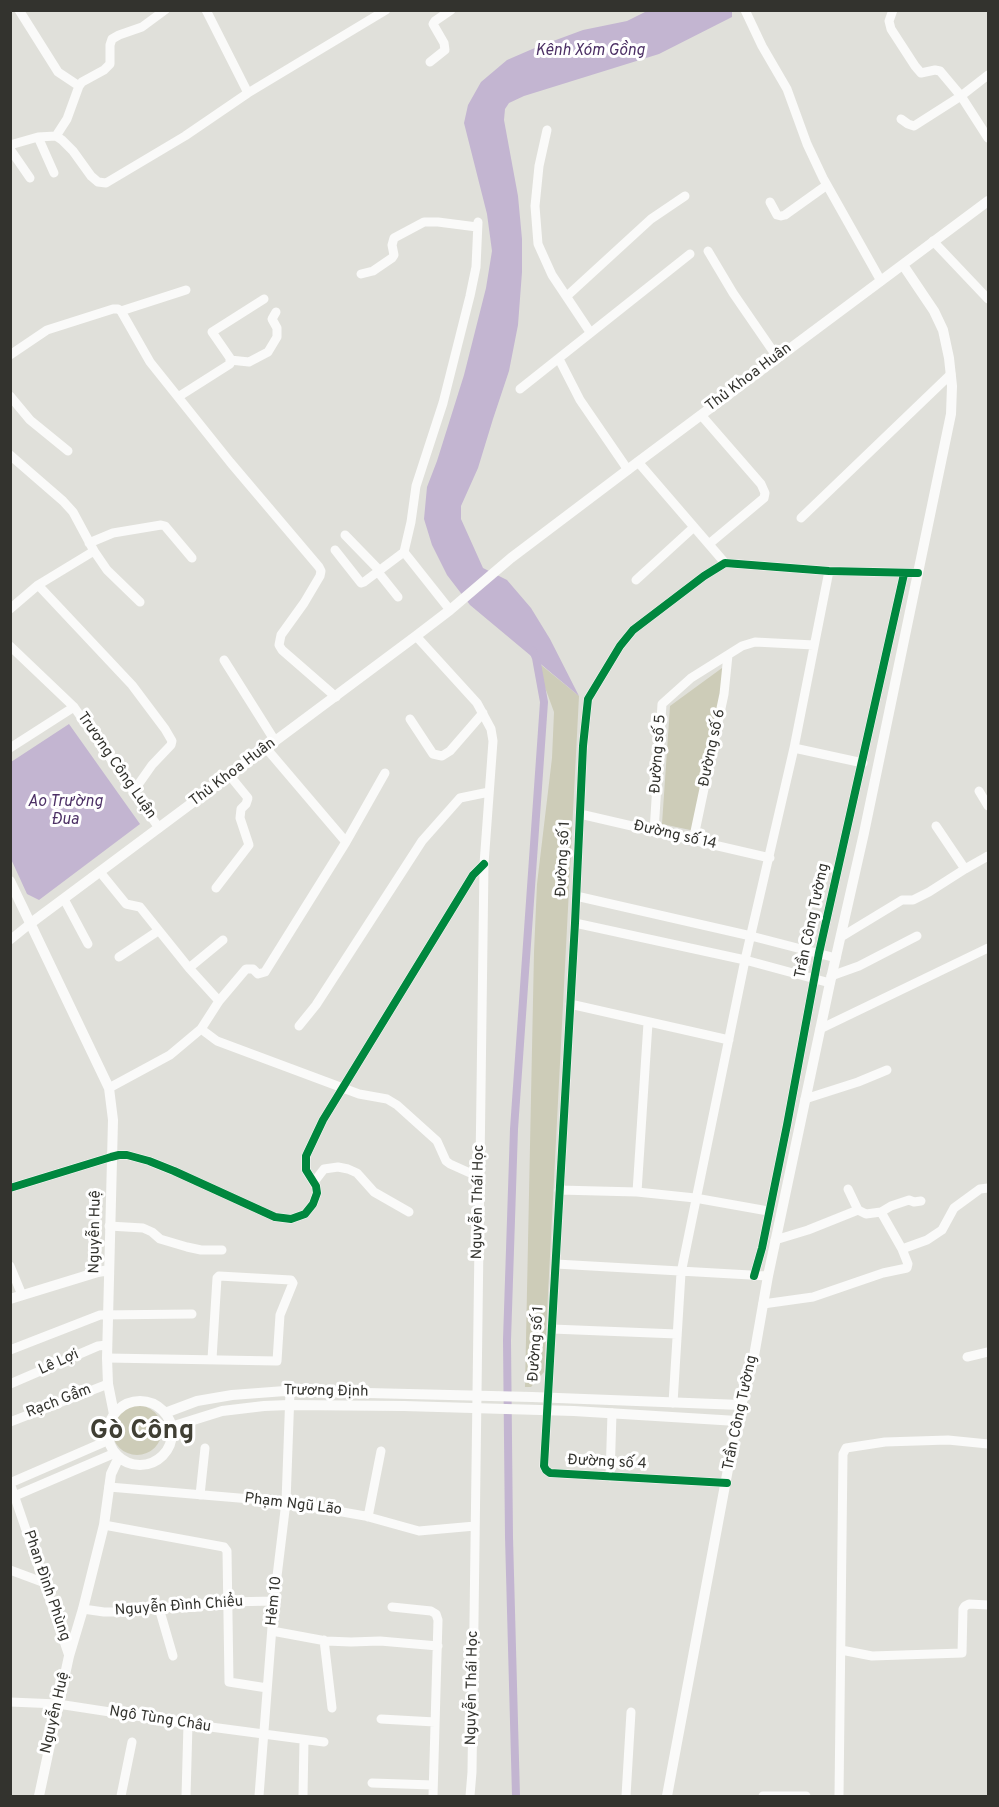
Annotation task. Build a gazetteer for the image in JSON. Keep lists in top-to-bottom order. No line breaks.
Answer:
{"streets":{"main road":["Thủ Khoa Huân","Trần Công Tường","Nguyễn Huệ","Trương Định"],"street":["Đường số 6","Đường số 5","Trương Công Luận","Đường số 14","Đường số 1","Nguyễn Thái Học","Lê Lợi","Rạch Gầm","Đường số 4","Phạm Ngũ Lão","Phan Đình Phùng","Hẻm 10","Nguyễn Đình Chiểu","Ngô Tùng Châu"]},"crossings":[["Thủ Khoa Huân","Trương Công Luận"],["Thủ Khoa Huân","Trần Công Tường"],["Thủ Khoa Huân","Nguyễn Thái Học"],["Thủ Khoa Huân","Nguyễn Huệ"],["Đường số 6","Đường số 5"],["Đường số 6","Đường số 14"],["Đường số 5","Đường số 14"],["Đường số 14","Đường số 1"],["Đường số 1","Trương Định"],["Đường số 1","Đường số 4"],["Trần Công Tường","Đường số 4"],["Nguyễn Thái Học","Trương Định"],["Nguyễn Thái Học","Phạm Ngũ Lão"],["Nguyễn Huệ","Lê Lợi"],["Nguyễn Huệ","Trương Định"],["Nguyễn Huệ","Rạch Gầm"],["Nguyễn Huệ","Phạm Ngũ Lão"],["Nguyễn Huệ","Phan Đình Phùng"],["Nguyễn Huệ","Nguyễn Đình Chiểu"],["Nguyễn Huệ","Ngô Tùng Châu"],["Trương Định","Đường số 4"],["Trương Định","Hẻm 10"],["Phạm Ngũ Lão","Hẻm 10"],["Hẻm 10","Nguyễn Đình Chiểu"],["Hẻm 10","Ngô Tùng Châu"]],"districts":["Gò Công"],"water":["Kênh Xóm Gồng","Ao Trường Đua"]}
